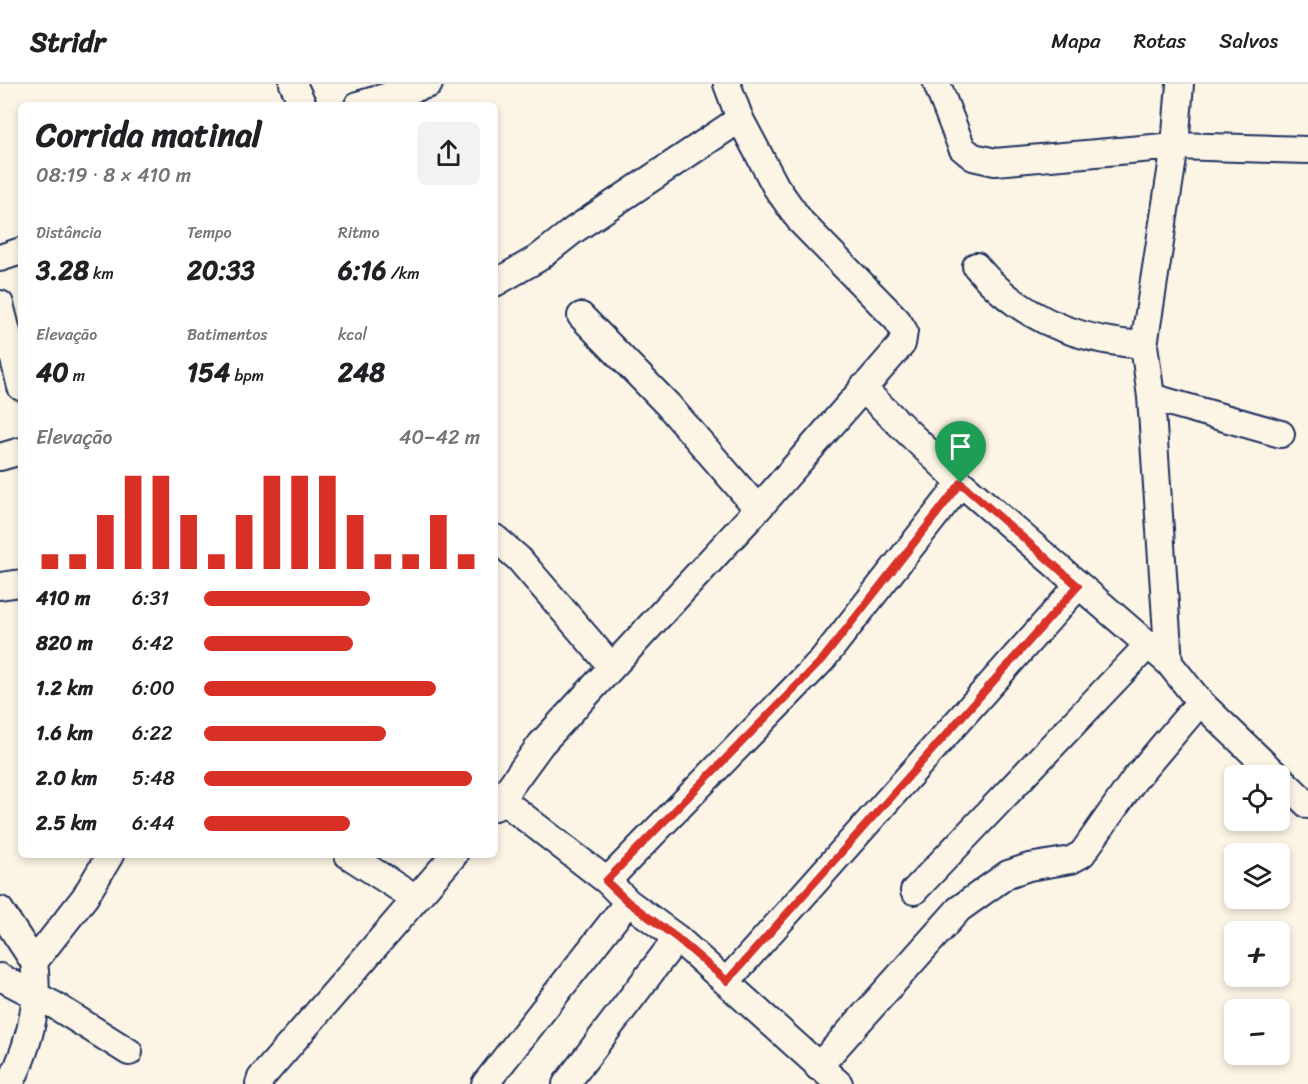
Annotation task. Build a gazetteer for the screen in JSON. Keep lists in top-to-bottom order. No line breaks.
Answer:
{"page":{"header":"Stridr","nav":["Mapa","Rotas","Salvos"],"heading":["Corrida matinal","08:19 · 8 × 410 m"],"stats":[["Distância","3.28 km"],["Tempo","20:33"],["Ritmo","6:16 /km"],["Elevação","40 m"],["Batimentos","154 bpm"],["kcal","248"]],"chart":["Elevação","40–42 m"],"list":[{"name":"410 m","note":"6:31"},{"name":"820 m","note":"6:42"},{"name":"1.2 km","note":"6:00"},{"name":"1.6 km","note":"6:22"},{"name":"2.0 km","note":"5:48"},{"name":"2.5 km","note":"6:44"}],"map_buttons":["+","−"]}}
